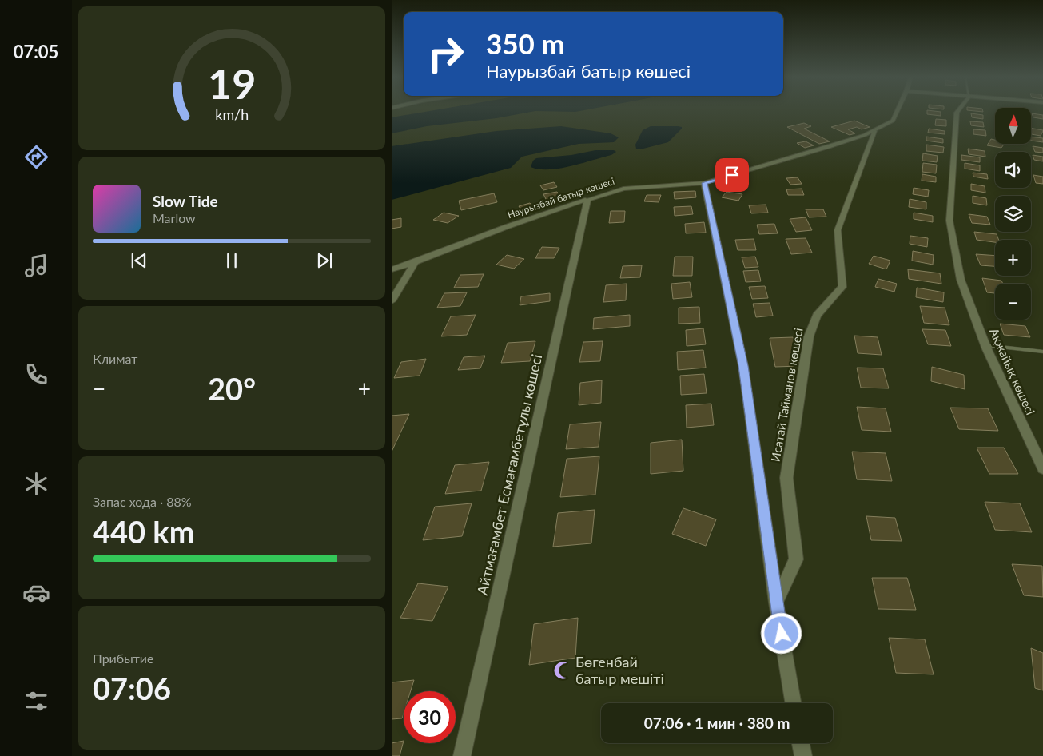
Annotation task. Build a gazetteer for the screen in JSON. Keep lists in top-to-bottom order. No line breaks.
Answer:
{"streets":{"street":["Наурызбай батыр көшесі","Ақжайық көшесі","Исатай Тайманов көшесі","Айтмағамбет Есмағамбетұлы көшесі"]},"crossings":[["Наурызбай батыр көшесі","Исатай Тайманов көшесі"],["Наурызбай батыр көшесі","Айтмағамбет Есмағамбетұлы көшесі"]],"places":{"mosque":["Бөгенбай батыр мешіті"]},"north":"top","page":{"tabs":"07:05","turn":["350 m","Наурызбай батыр көшесі"],"map_buttons":["+","−"],"song":["Slow Tide","Marlow"],"tile":["Климат",["Запас хода · 88%","440 km"],["Прибытие","07:06"]],"heat":["−","20°","+"],"limit":"30","trip":"07:06 · 1 мин · 380 m","gauge":["19","km/h"]}}
